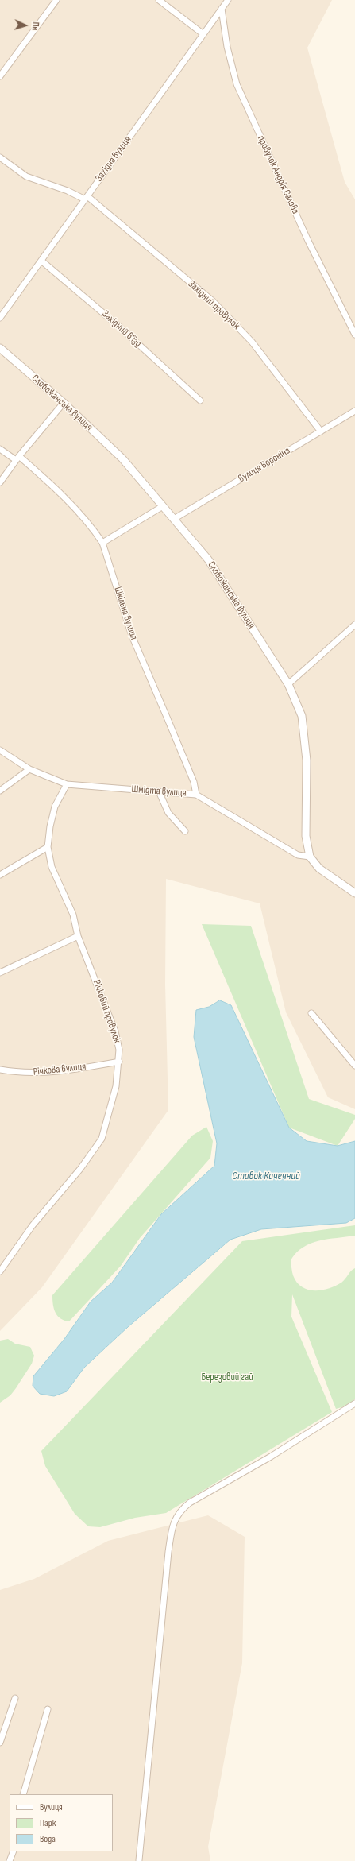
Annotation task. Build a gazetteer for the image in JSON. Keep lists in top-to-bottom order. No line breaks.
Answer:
{"streets":{"street":["Західна вулиця","провулок Андрія Салова","Західний провулок","Західний в'їзд","Слобожанська вулиця","вулиця Вороніна","Шкільна вулиця","Шмідта вулиця","Річковий провулок","Річкова вулиця"]},"crossings":[["Західна вулиця","провулок Андрія Салова"],["Західна вулиця","Західний провулок"],["Західна вулиця","Західний в'їзд"],["Західний провулок","вулиця Вороніна"],["Слобожанська вулиця","вулиця Вороніна"],["Слобожанська вулиця","Шмідта вулиця"],["Шкільна вулиця","Шмідта вулиця"],["Шмідта вулиця","Річковий провулок"],["Річковий провулок","Річкова вулиця"]],"water":["Ставок Качечний"],"parks":["Березовий гай"],"legend":["Вулиця","Парк","Вода"],"north":"right"}
